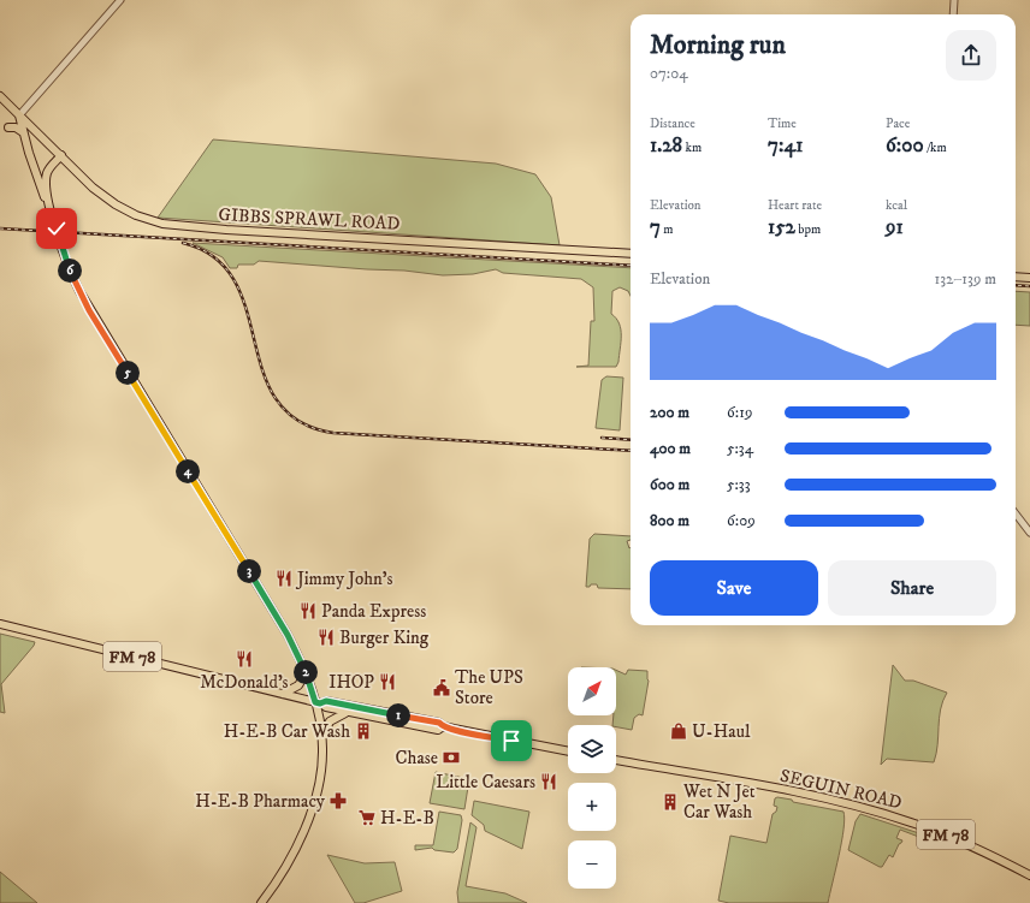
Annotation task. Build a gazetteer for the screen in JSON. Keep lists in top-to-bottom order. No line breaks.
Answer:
{"streets":{"main road":["GIBBS SPRAWL ROAD","FM 78","SEGUIN ROAD"]},"places":{"restaurant":["Jimmy John's","Panda Express","Burger King","McDonald's","IHOP","Little Caesars"],"public building":["The UPS Store"],"building":["H-E-B Car Wash","Wet N Jet Car Wash"],"shop":["U-Haul"],"bank":["Chase"],"pharmacy":["H-E-B Pharmacy"],"supermarket":["H-E-B"]},"north":"top right","page":{"heading":["Morning run","07:04"],"stats":[["Distance","1.28 km"],["Time","7:41"],["Pace","6:00 /km"],["Elevation","7 m"],["Heart rate","152 bpm"],["kcal","91"]],"pins":["6","5","4","3","2","1"],"chart":["Elevation","132–139 m"],"list":[{"name":"200 m","note":"6:19"},{"name":"400 m","note":"5:34"},{"name":"600 m","note":"5:33"},{"name":"800 m","note":"6:09"}],"buttons":["Save","Share"],"map_buttons":["+","−"]}}
